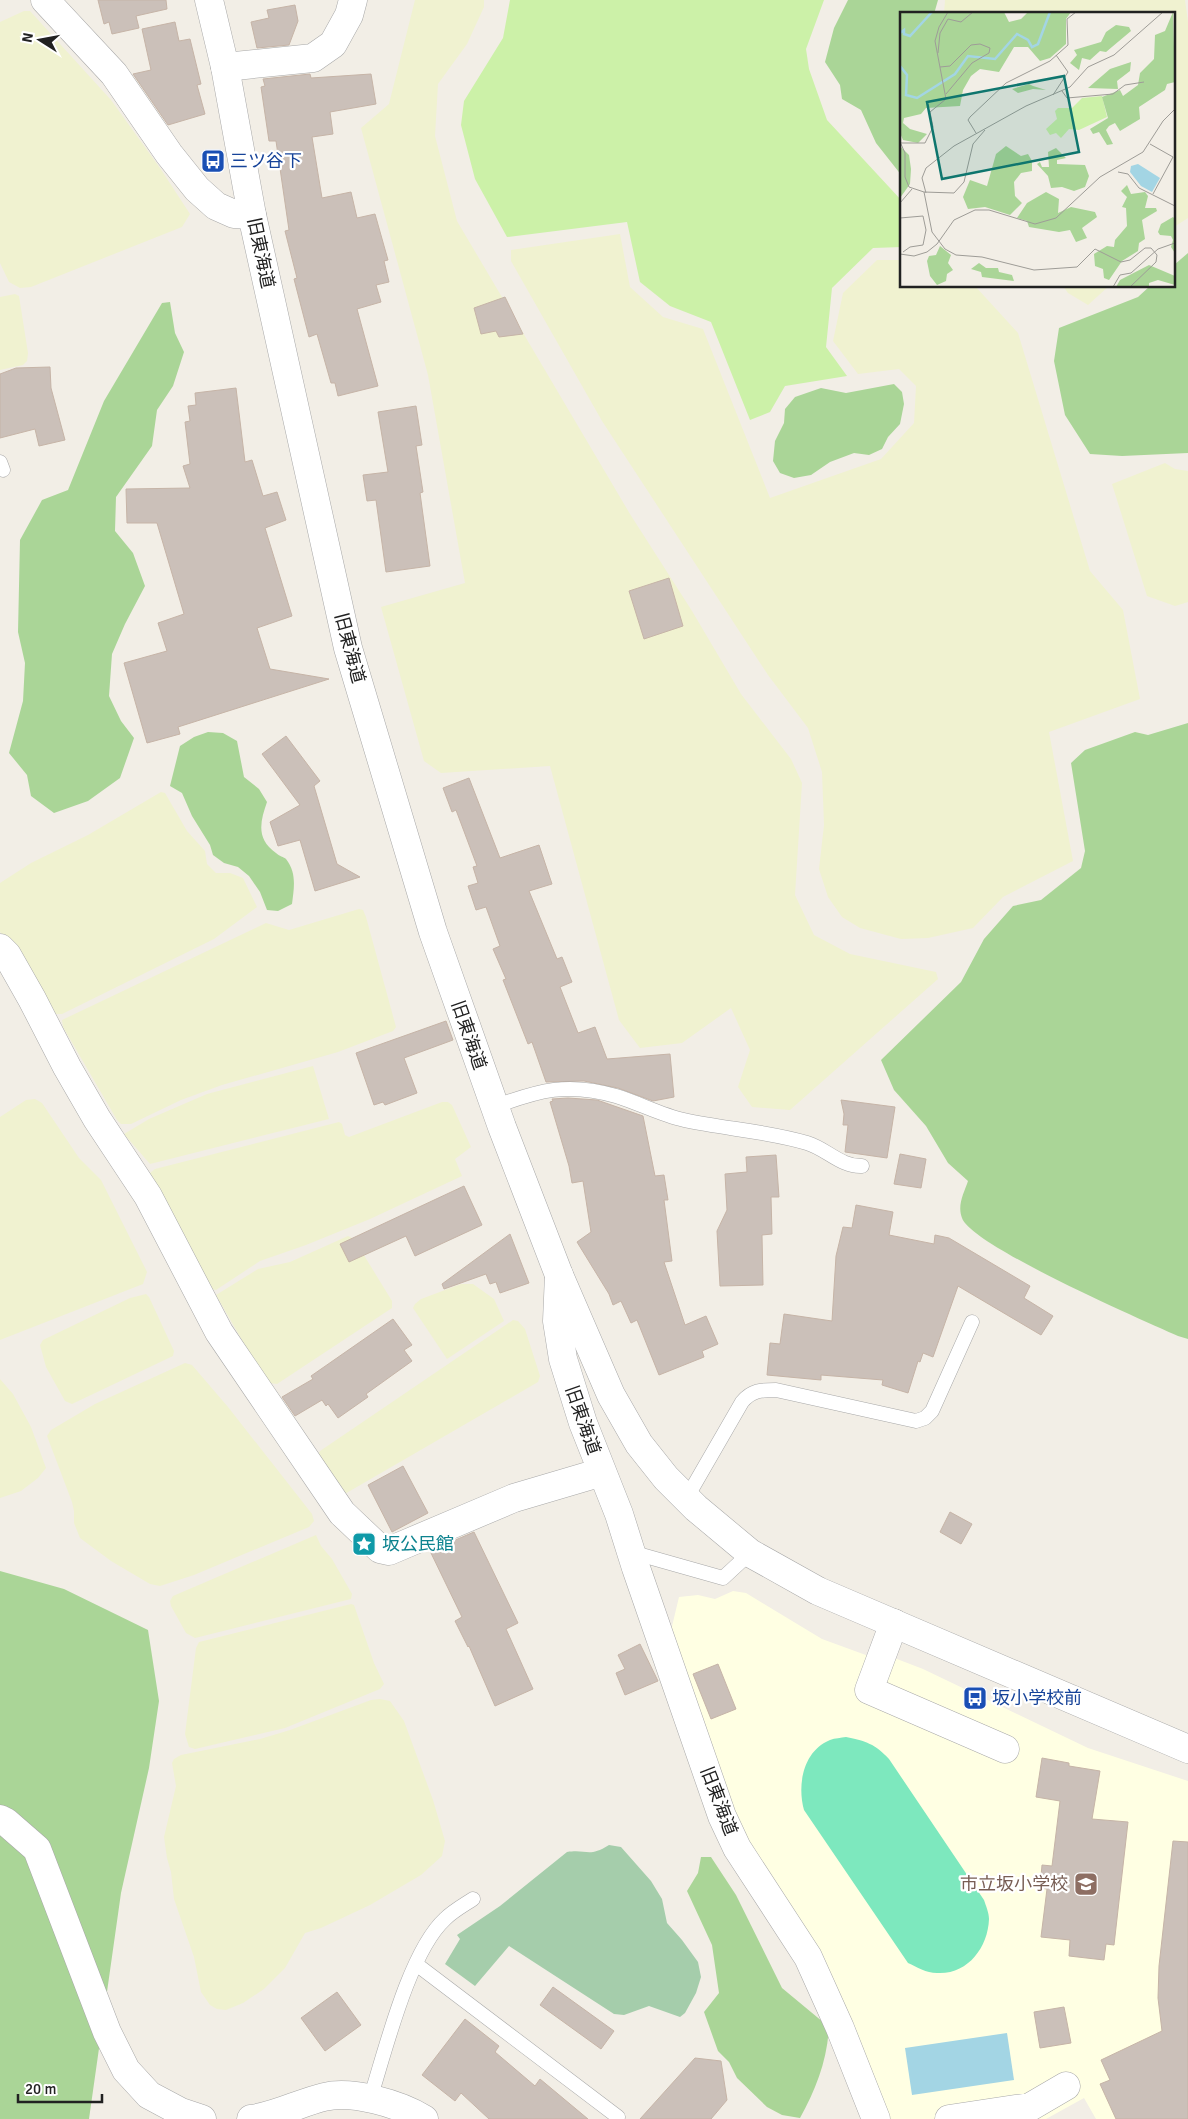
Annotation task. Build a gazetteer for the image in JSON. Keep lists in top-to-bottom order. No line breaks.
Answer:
{"streets":{"street":["旧東海道"]},"places":{"bus stop":["三ツ谷下","坂小学校前"],"place":["坂公民館"],"school or university":["市立坂小学校"]},"scale_bar":"20 m","north":"left"}
